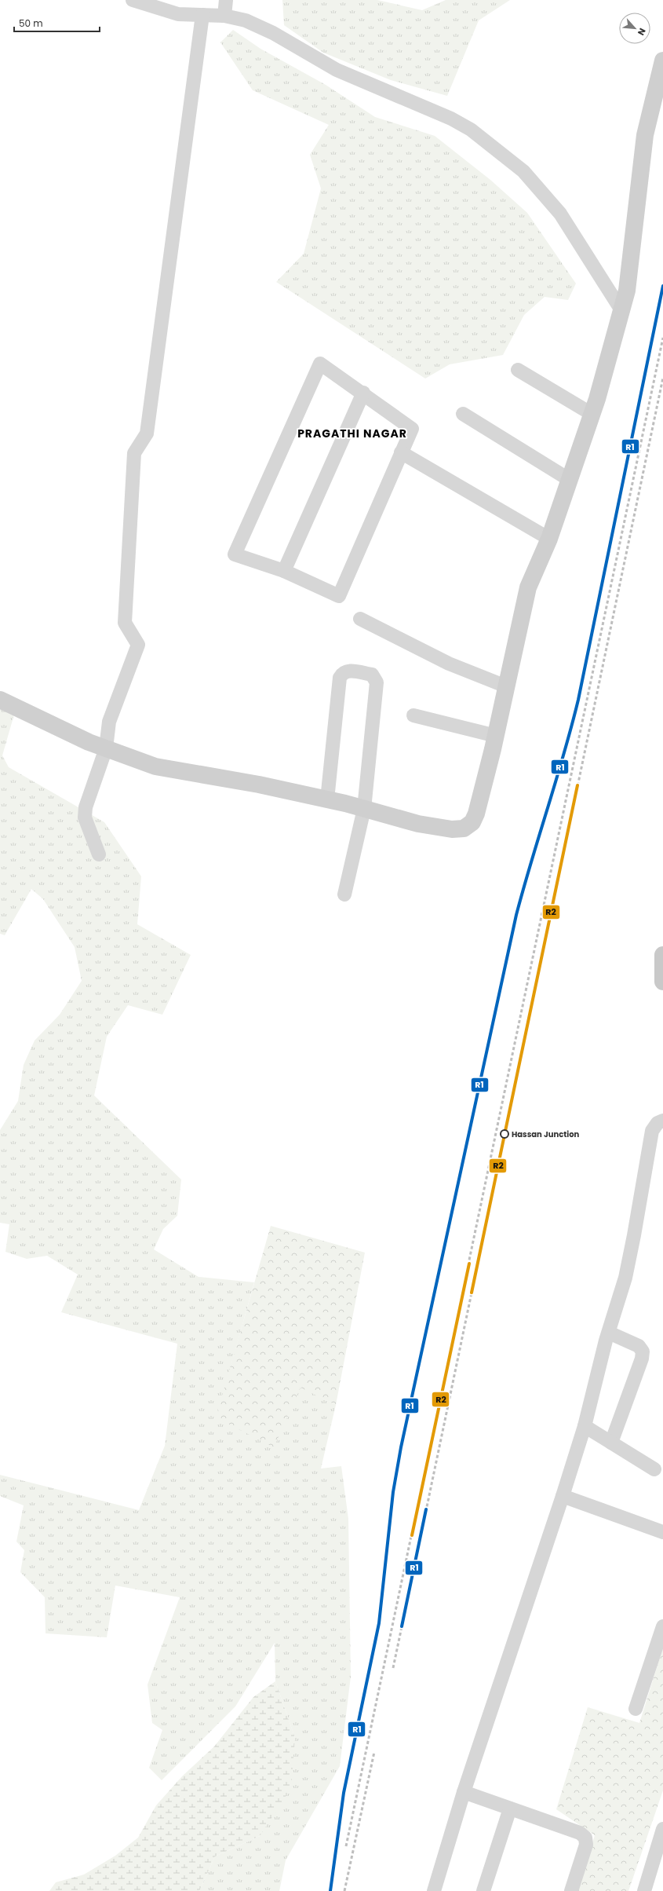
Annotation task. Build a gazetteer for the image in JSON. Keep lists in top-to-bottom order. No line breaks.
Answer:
{"districts":["PRAGATHI NAGAR"],"places":["Hassan Junction"],"lines":["transit line R1","transit line R2"],"scale_bar":"50 m","north":"bottom right"}
